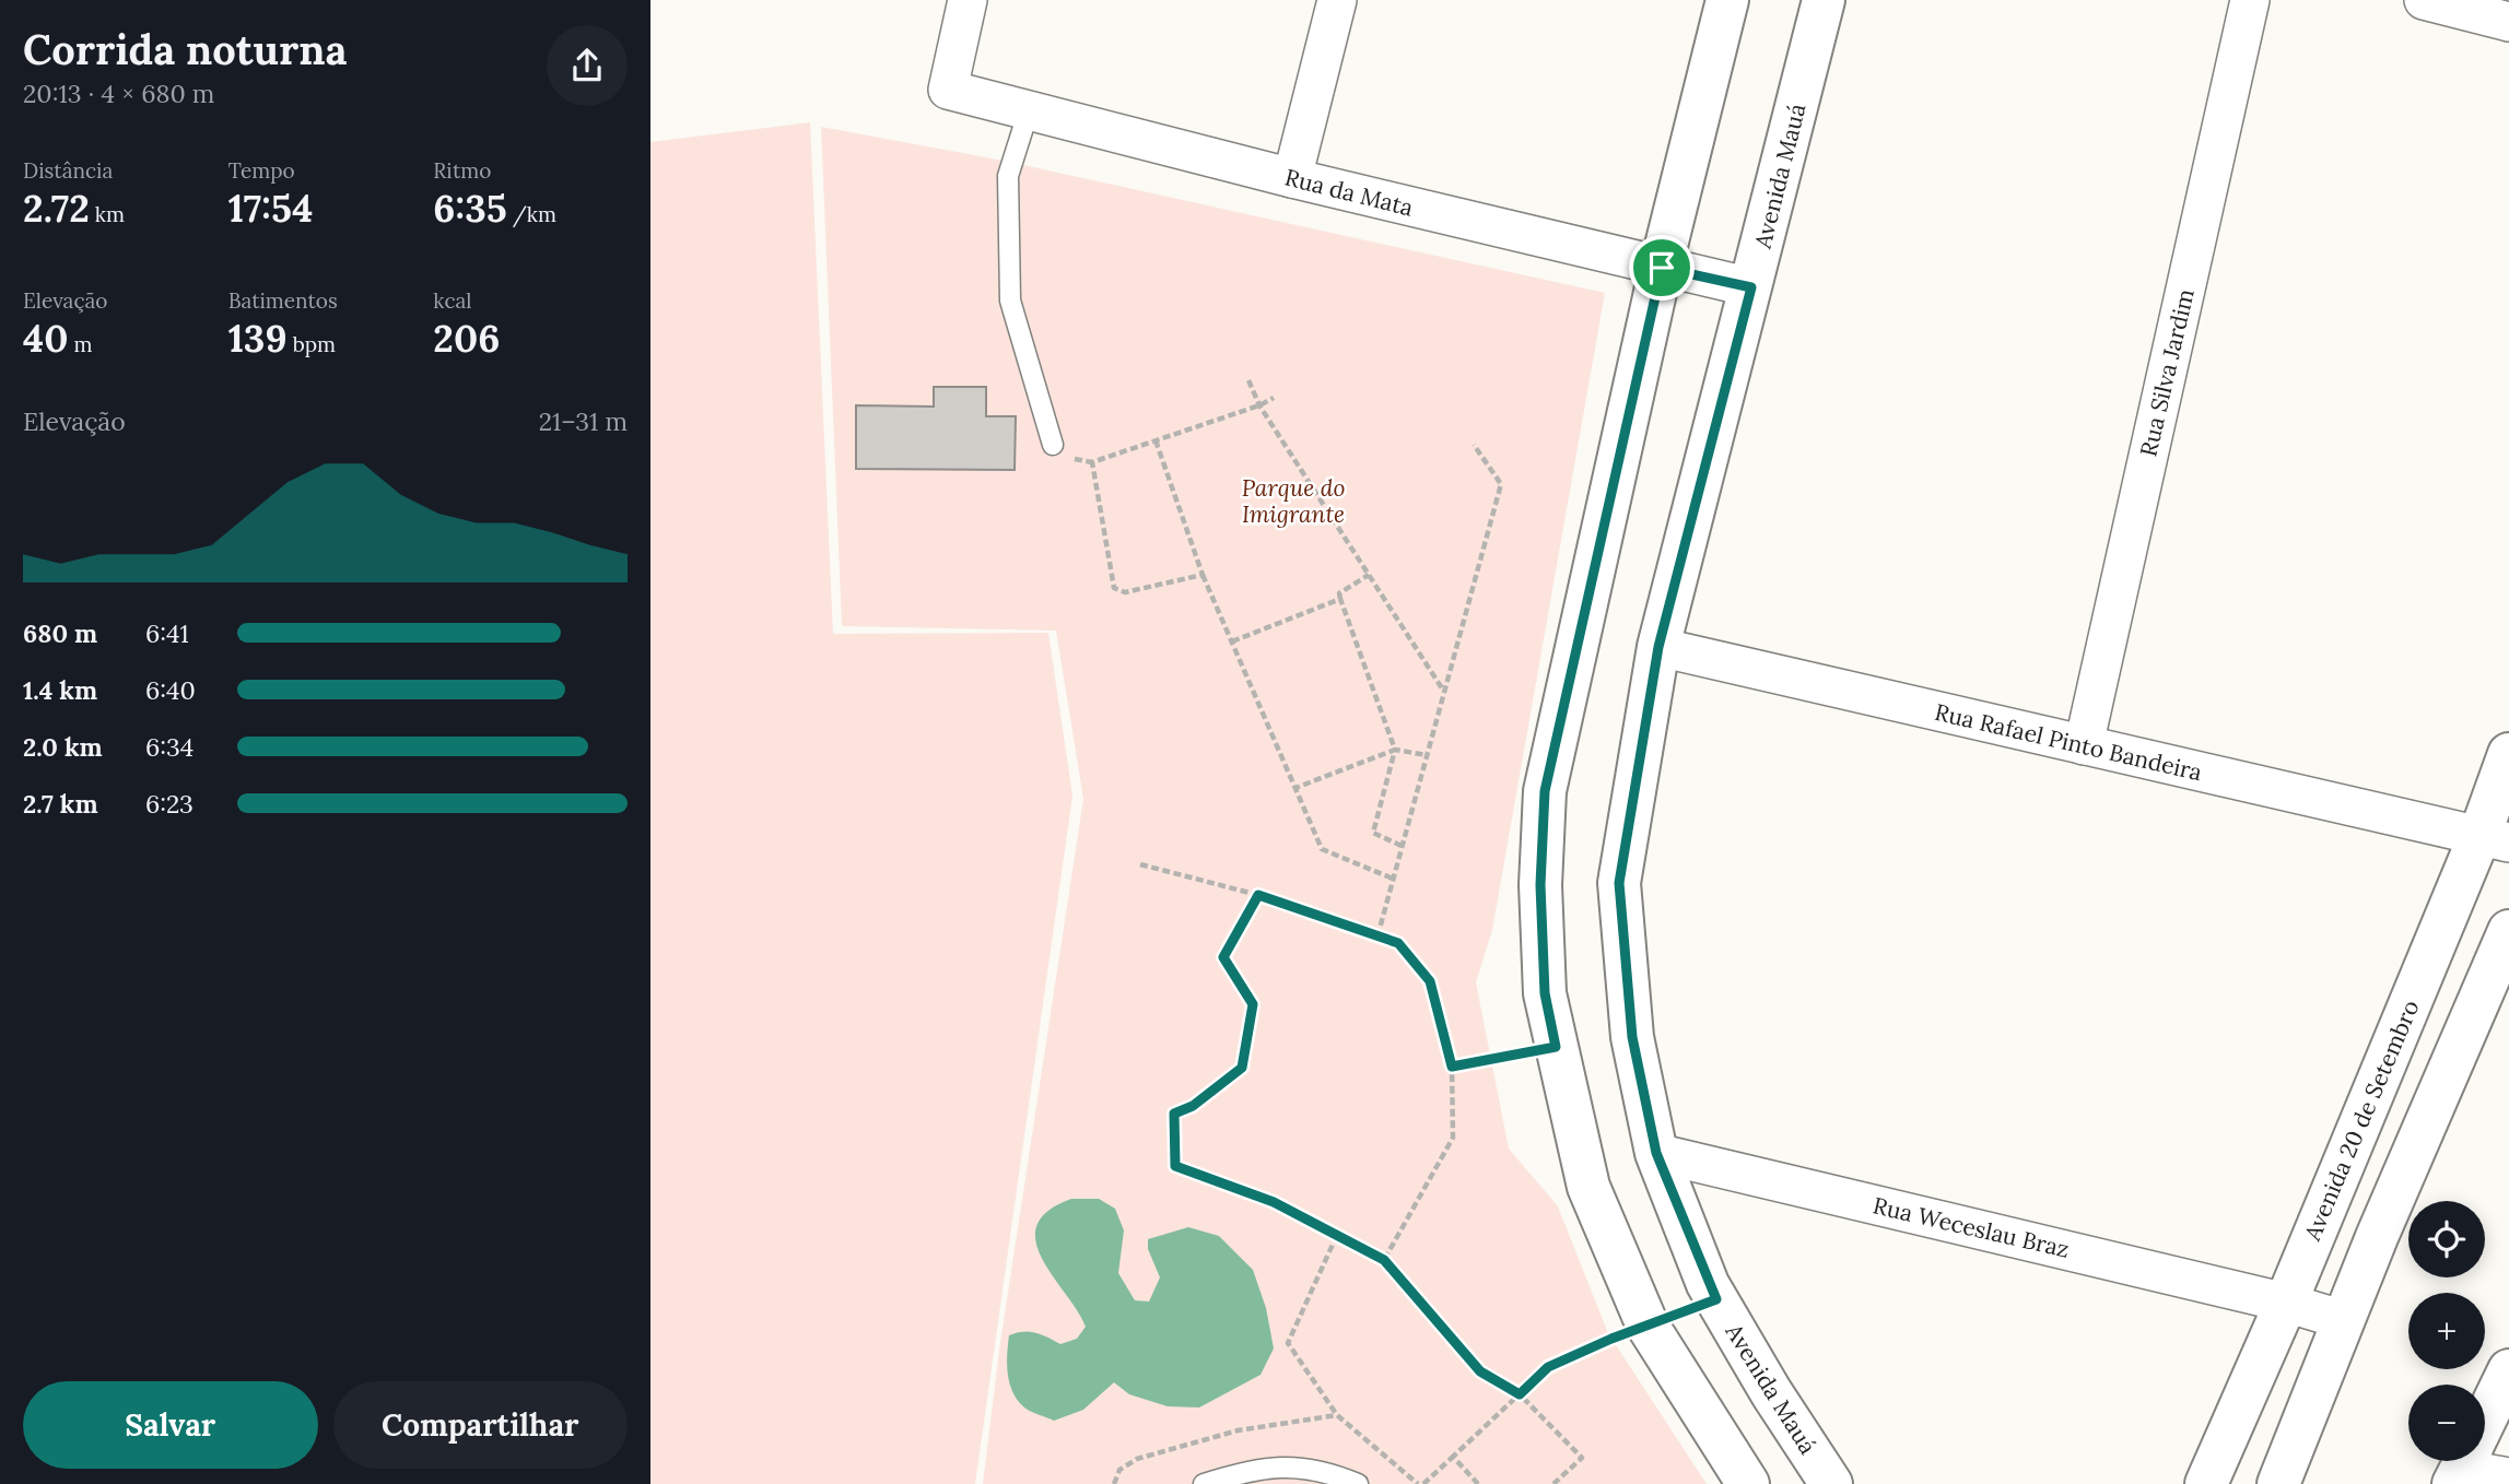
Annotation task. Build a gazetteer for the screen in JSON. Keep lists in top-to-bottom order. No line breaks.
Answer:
{"streets":{"main road":["Avenida Mauá","Avenida 20 de Setembro"],"street":["Rua da Mata","Rua Silva Jardim","Rua Rafael Pinto Bandeira","Rua Weceslau Braz"]},"crossings":[["Avenida Mauá","Rua da Mata"],["Avenida Mauá","Rua Rafael Pinto Bandeira"],["Avenida Mauá","Rua Weceslau Braz"],["Rua Silva Jardim","Rua Rafael Pinto Bandeira"],["Rua Rafael Pinto Bandeira","Avenida 20 de Setembro"],["Avenida 20 de Setembro","Rua Weceslau Braz"]],"parks":["Parque do Imigrante"],"page":{"heading":["Corrida noturna","20:13 · 4 × 680 m"],"stats":[["Distância","2.72 km"],["Tempo","17:54"],["Ritmo","6:35 /km"],["Elevação","40 m"],["Batimentos","139 bpm"],["kcal","206"]],"chart":["Elevação","21–31 m"],"list":[{"name":"680 m","note":"6:41"},{"name":"1.4 km","note":"6:40"},{"name":"2.0 km","note":"6:34"},{"name":"2.7 km","note":"6:23"}],"map_buttons":["+","−"],"buttons":["Salvar","Compartilhar"]}}
